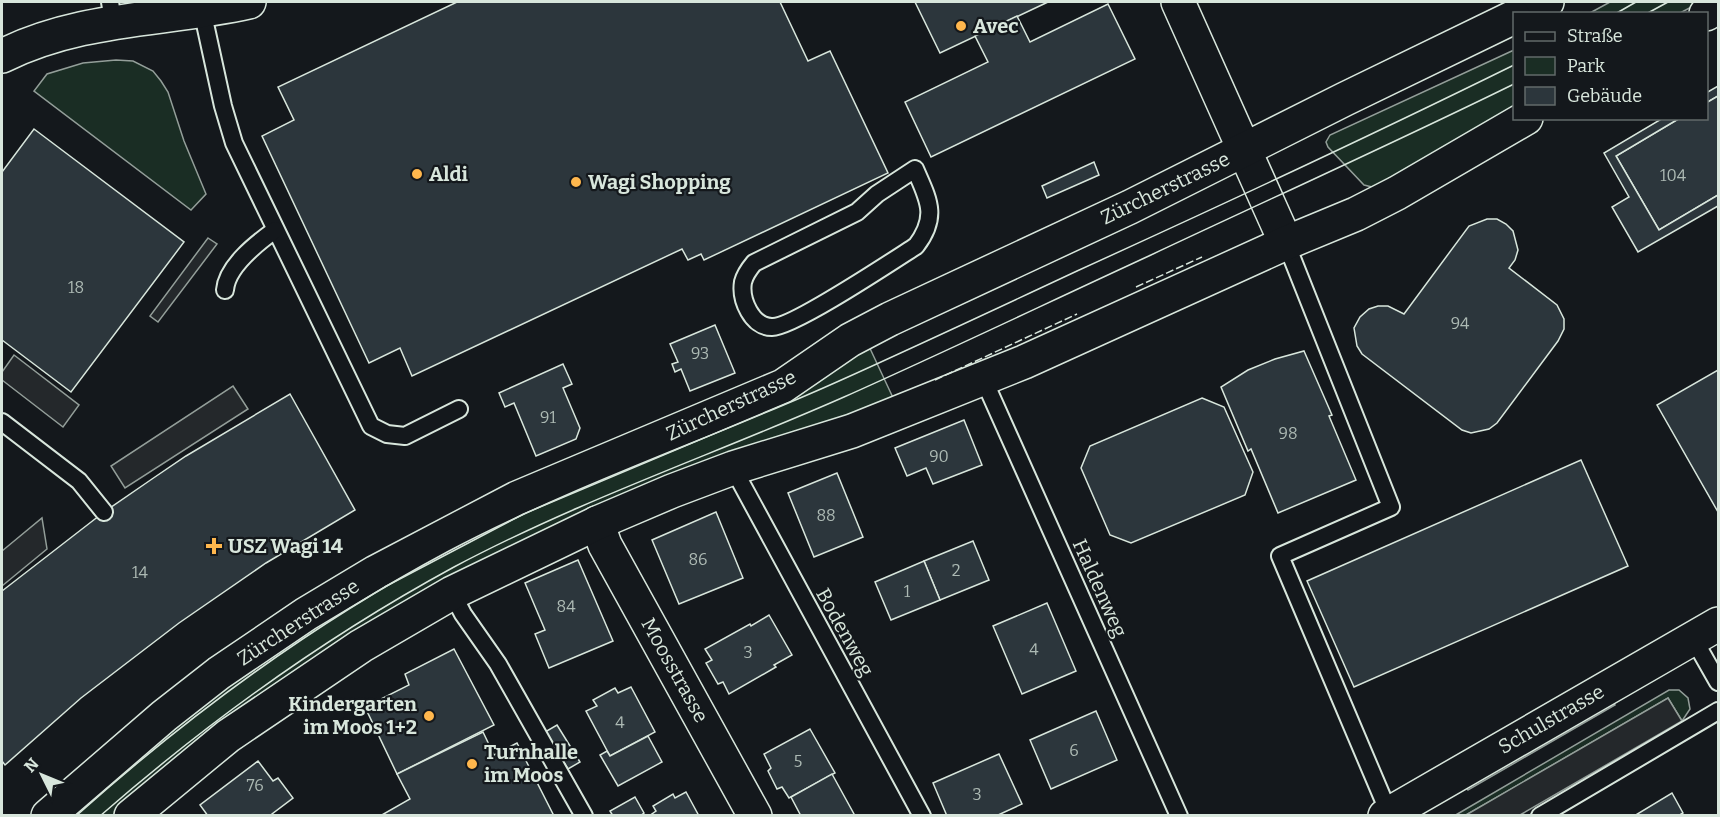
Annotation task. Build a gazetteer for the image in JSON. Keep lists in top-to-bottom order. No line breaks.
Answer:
{"streets":{"main road":["Zürcherstrasse","Moosstrasse","Schulstrasse"],"lane":["Haldenweg","Bodenweg"]},"places":{"other":["Avec","Aldi","Wagi Shopping","Kindergarten im Moos 1+2","Turnhalle im Moos"],"health":["USZ Wagi 14"]},"house_numbers":["104","18","94","93","91","98","90","88","86","2","14","1","84","4","3","4","6","5","76","3"],"legend":["Straße","Park","Gebäude"],"north":"top left"}
